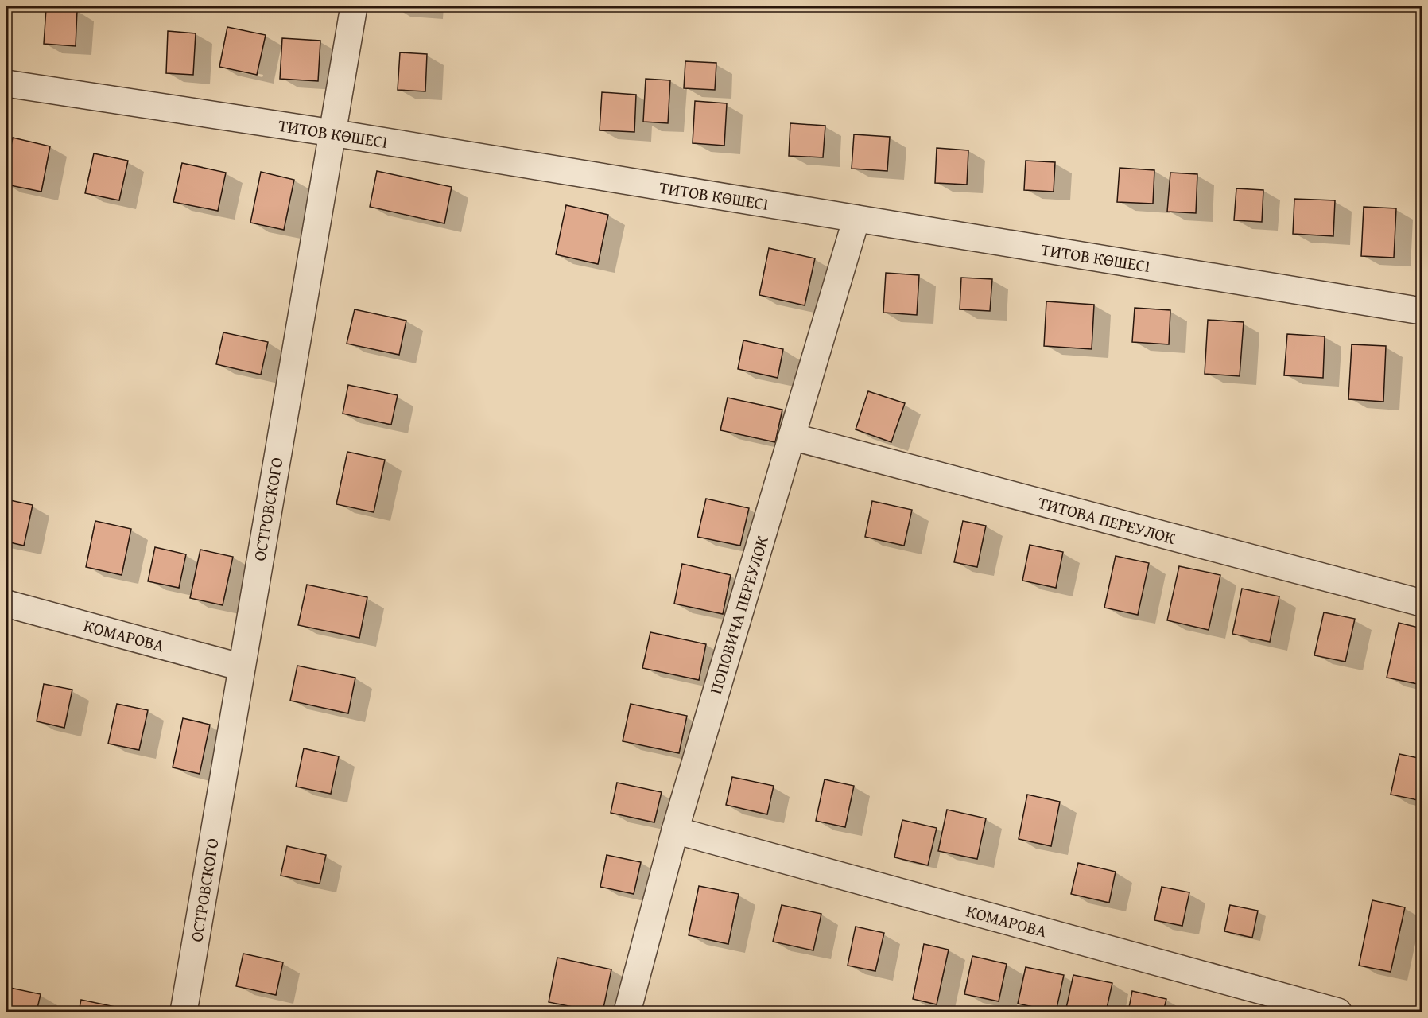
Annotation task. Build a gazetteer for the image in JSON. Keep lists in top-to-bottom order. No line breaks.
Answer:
{"streets":{"street":["ТИТОВ КӨШЕСІ","ОСТРОВСКОГО","ТИТОВА ПЕРЕУЛОК","ПОПОВИЧА ПЕРЕУЛОК","КОМАРОВА"]},"crossings":[["ТИТОВ КӨШЕСІ","ОСТРОВСКОГО"],["ТИТОВ КӨШЕСІ","ПОПОВИЧА ПЕРЕУЛОК"],["ОСТРОВСКОГО","КОМАРОВА"],["ТИТОВА ПЕРЕУЛОК","ПОПОВИЧА ПЕРЕУЛОК"],["ПОПОВИЧА ПЕРЕУЛОК","КОМАРОВА"]]}
